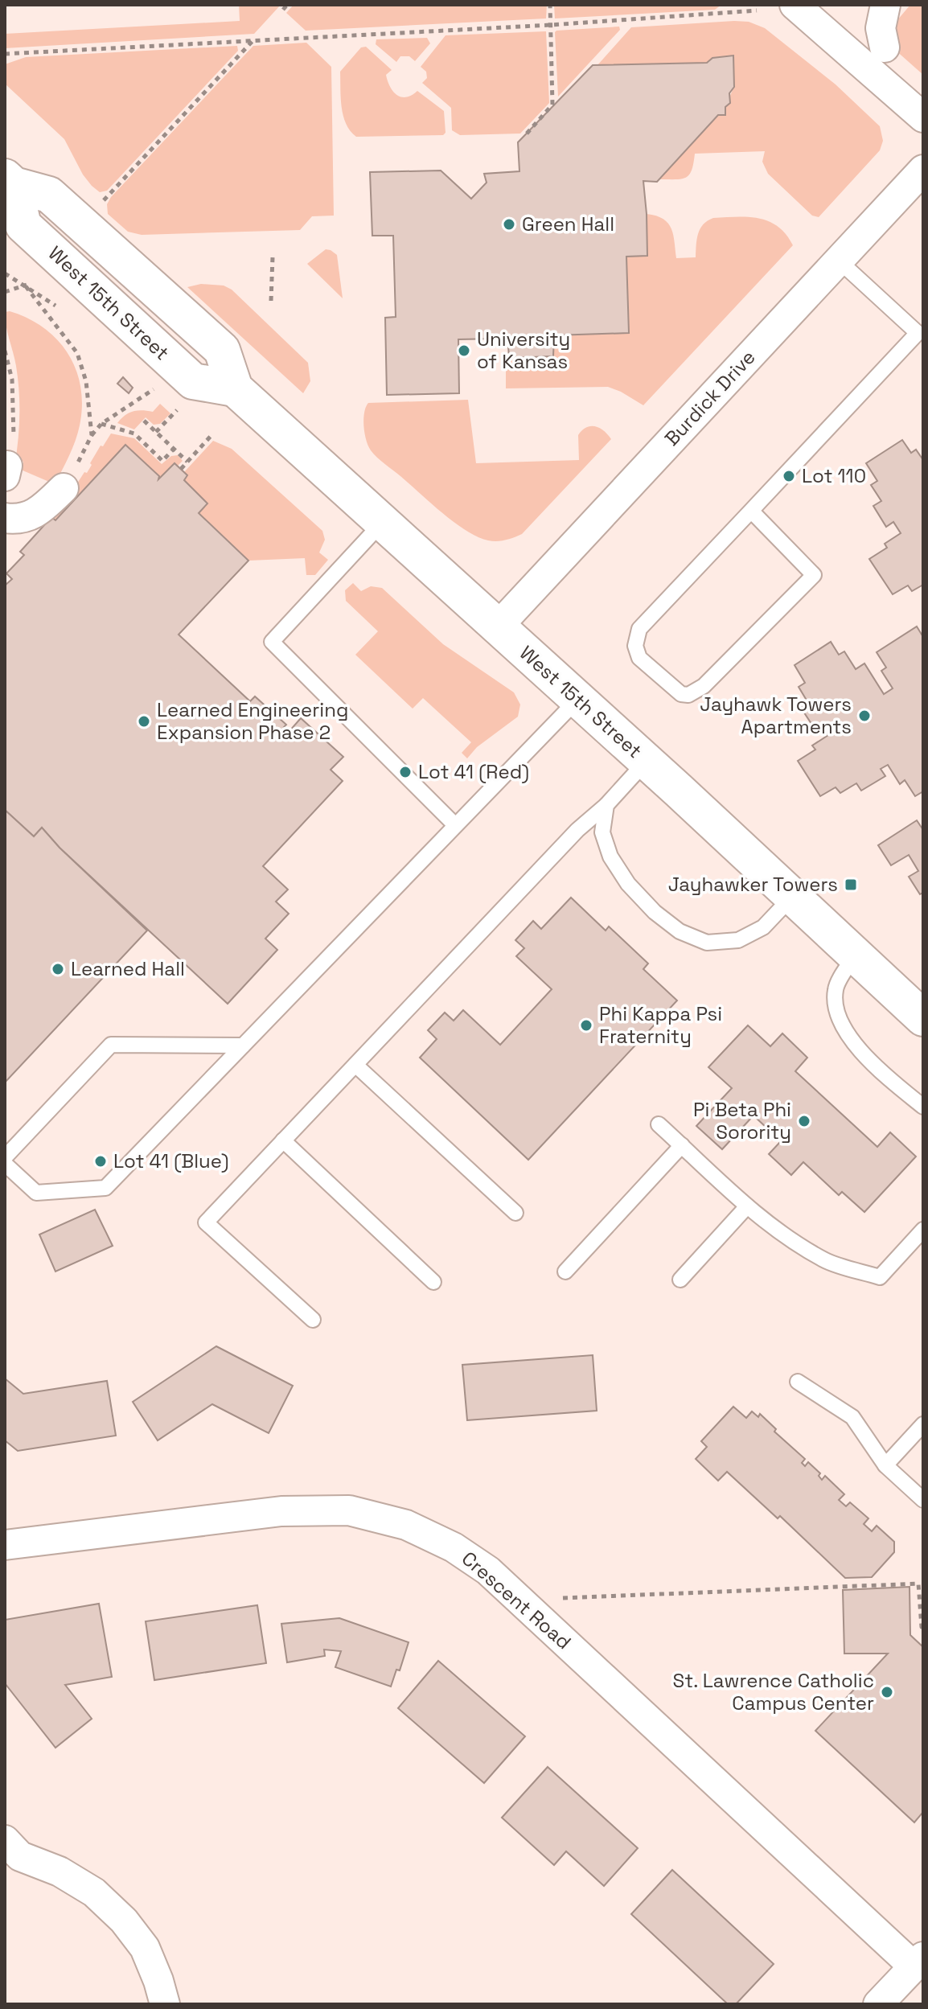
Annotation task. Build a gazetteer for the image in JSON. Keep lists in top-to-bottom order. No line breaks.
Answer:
{"streets":{"street":["West 15th Street","Burdick Drive","Crescent Road"]},"crossings":[["West 15th Street","Burdick Drive"]],"places":{"other":["Green Hall","University of Kansas","Lot 110","Jayhawk Towers Apartments","Learned Engineering Expansion Phase 2","Lot 41 (Red)","Learned Hall","Phi Kappa Psi Fraternity","Pi Beta Phi Sorority","Lot 41 (Blue)","St. Lawrence Catholic Campus Center"],"transit":["Jayhawker Towers"]}}
